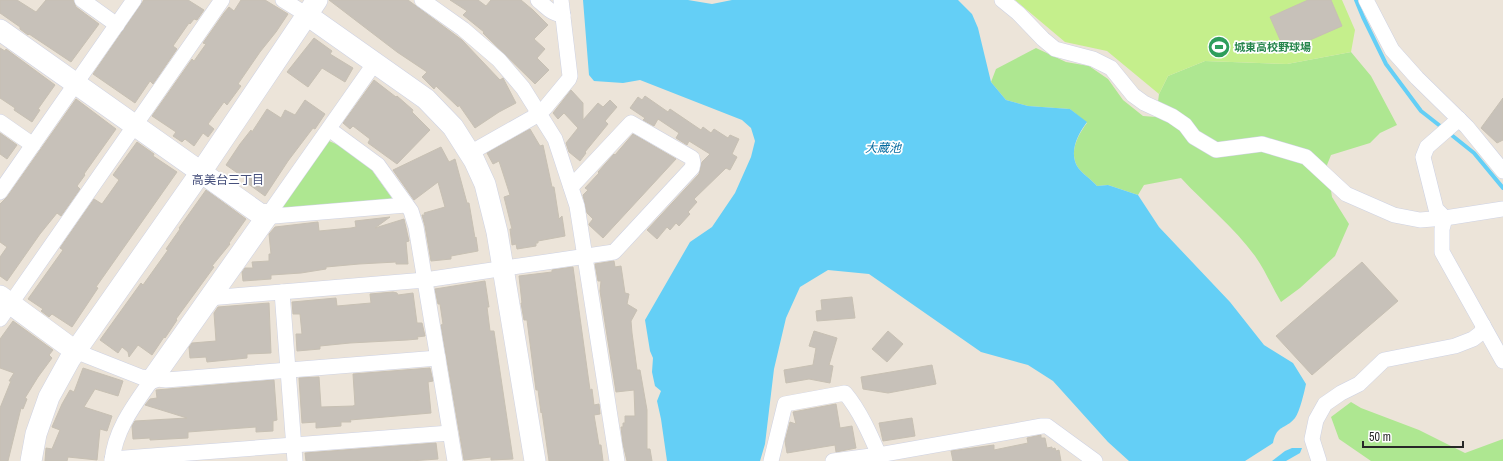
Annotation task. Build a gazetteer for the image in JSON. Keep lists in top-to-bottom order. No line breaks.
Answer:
{"districts":["高美台三丁目"],"water":["大蔵池"],"places":{"sports":["城東高校野球場"]},"scale_bar":"50 m"}
